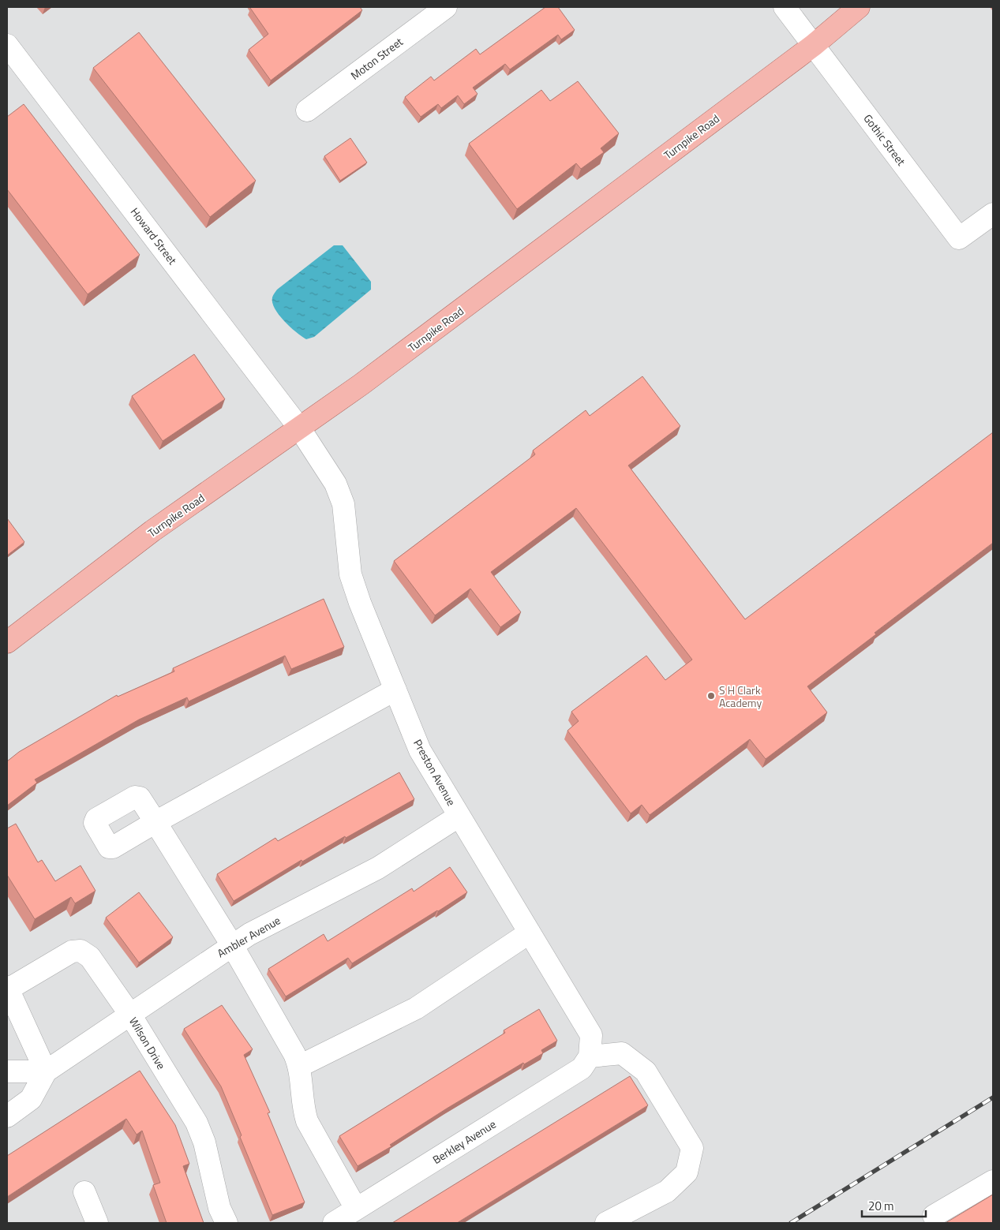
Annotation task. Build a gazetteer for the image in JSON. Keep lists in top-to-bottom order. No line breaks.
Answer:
{"streets":{"main road":["Turnpike Road"],"street":["Moton Street","Gothic Street","Howard Street","Preston Avenue","Ambler Avenue","Wilson Drive","Berkley Avenue"]},"crossings":[["Turnpike Road","Gothic Street"],["Turnpike Road","Howard Street"],["Turnpike Road","Preston Avenue"],["Howard Street","Preston Avenue"],["Preston Avenue","Ambler Avenue"],["Preston Avenue","Berkley Avenue"],["Ambler Avenue","Wilson Drive"]],"places":["S H Clark Academy"],"scale_bar":"20 m"}
